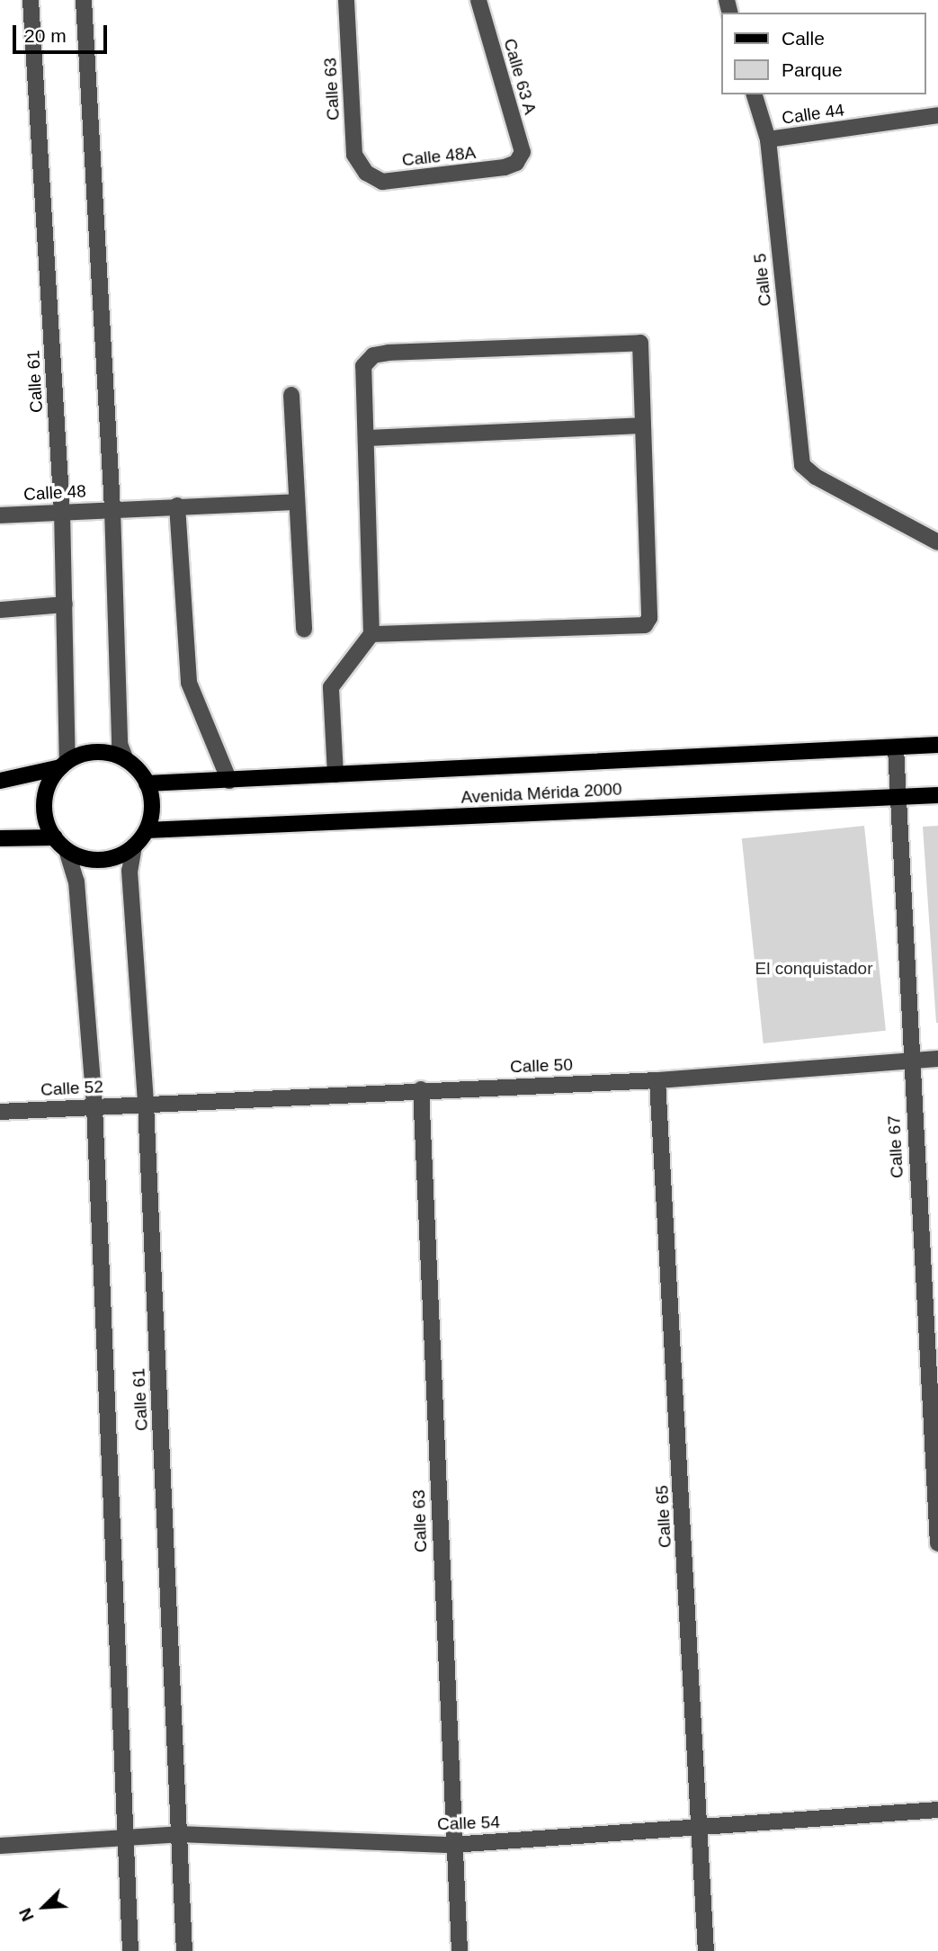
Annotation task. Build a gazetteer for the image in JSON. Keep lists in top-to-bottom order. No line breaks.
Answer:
{"streets":{"main road":["Avenida Mérida 2000"],"street":["Calle 63 A","Calle 63","Calle 44","Calle 48A","Calle 5","Calle 61","Calle 48","Calle 50","Calle 52","Calle 67","Calle 65","Calle 54"]},"crossings":[["Calle 63 A","Calle 48A"],["Calle 63","Calle 48A"],["Calle 63","Calle 50"],["Calle 63","Calle 54"],["Calle 44","Calle 5"],["Calle 61","Calle 48"],["Calle 61","Avenida Mérida 2000"],["Calle 61","Calle 50"],["Calle 61","Calle 52"],["Calle 61","Calle 54"],["Avenida Mérida 2000","Calle 67"],["Calle 50","Calle 52"],["Calle 50","Calle 67"],["Calle 50","Calle 65"],["Calle 65","Calle 54"]],"parks":["El conquistador"],"legend":["Calle","Parque"],"scale_bar":"20 m","north":"bottom left"}
